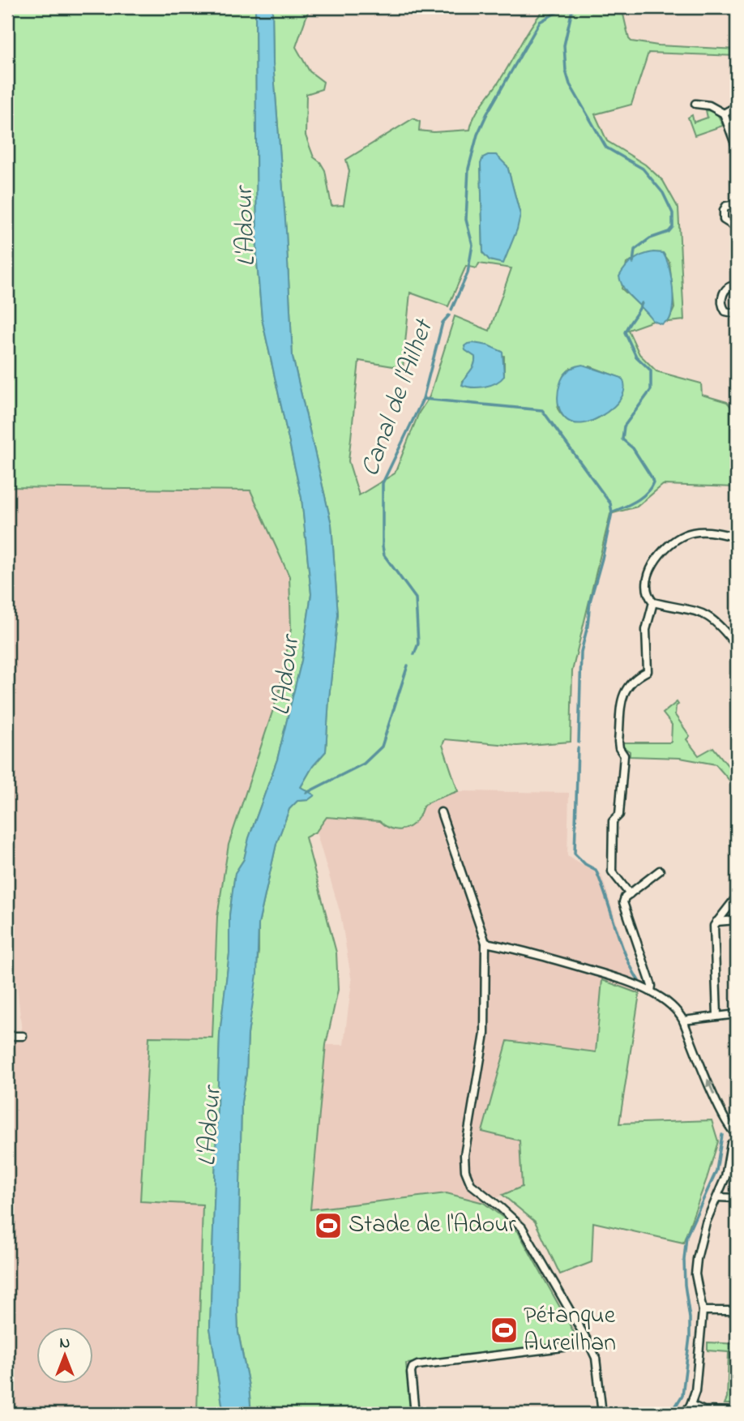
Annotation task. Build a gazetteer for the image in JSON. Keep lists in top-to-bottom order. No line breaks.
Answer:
{"water":["L'Adour","Canal de l'Ailhet"],"places":{"sports":["Stade de l'Adour","Pétanque Aureilhan"]},"north":"top"}
